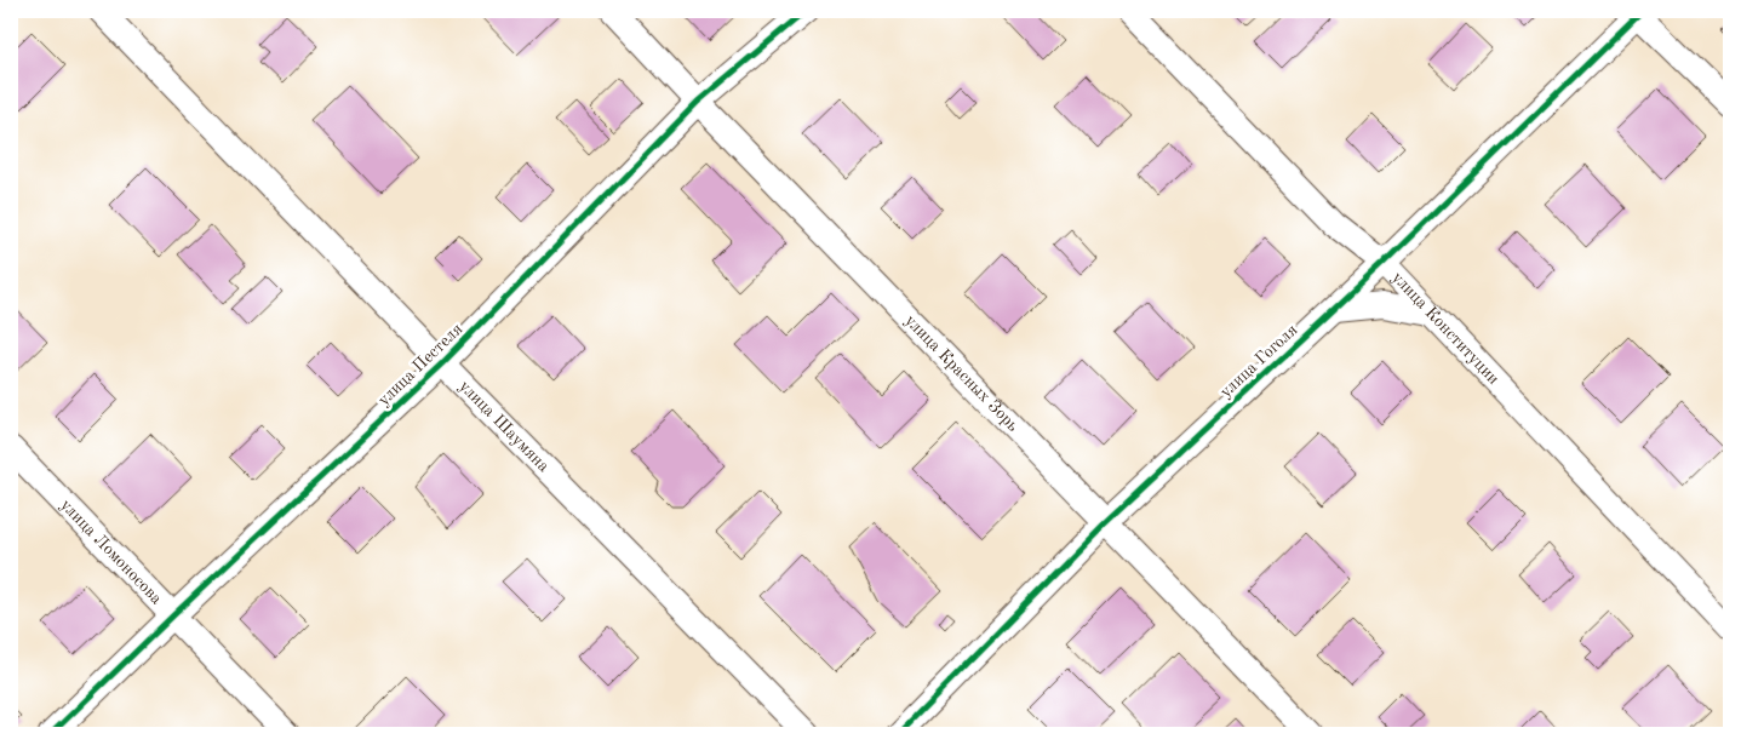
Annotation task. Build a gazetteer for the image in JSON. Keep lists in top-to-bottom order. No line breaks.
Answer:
{"streets":{"street":["улица Конституции","улица Гоголя","улица Пестеля","улица Красных Зорь","улица Шаумяна","улица Ломоносова"]},"crossings":[["улица Конституции","улица Гоголя"],["улица Гоголя","улица Красных Зорь"],["улица Пестеля","улица Красных Зорь"],["улица Пестеля","улица Шаумяна"],["улица Пестеля","улица Ломоносова"]]}
